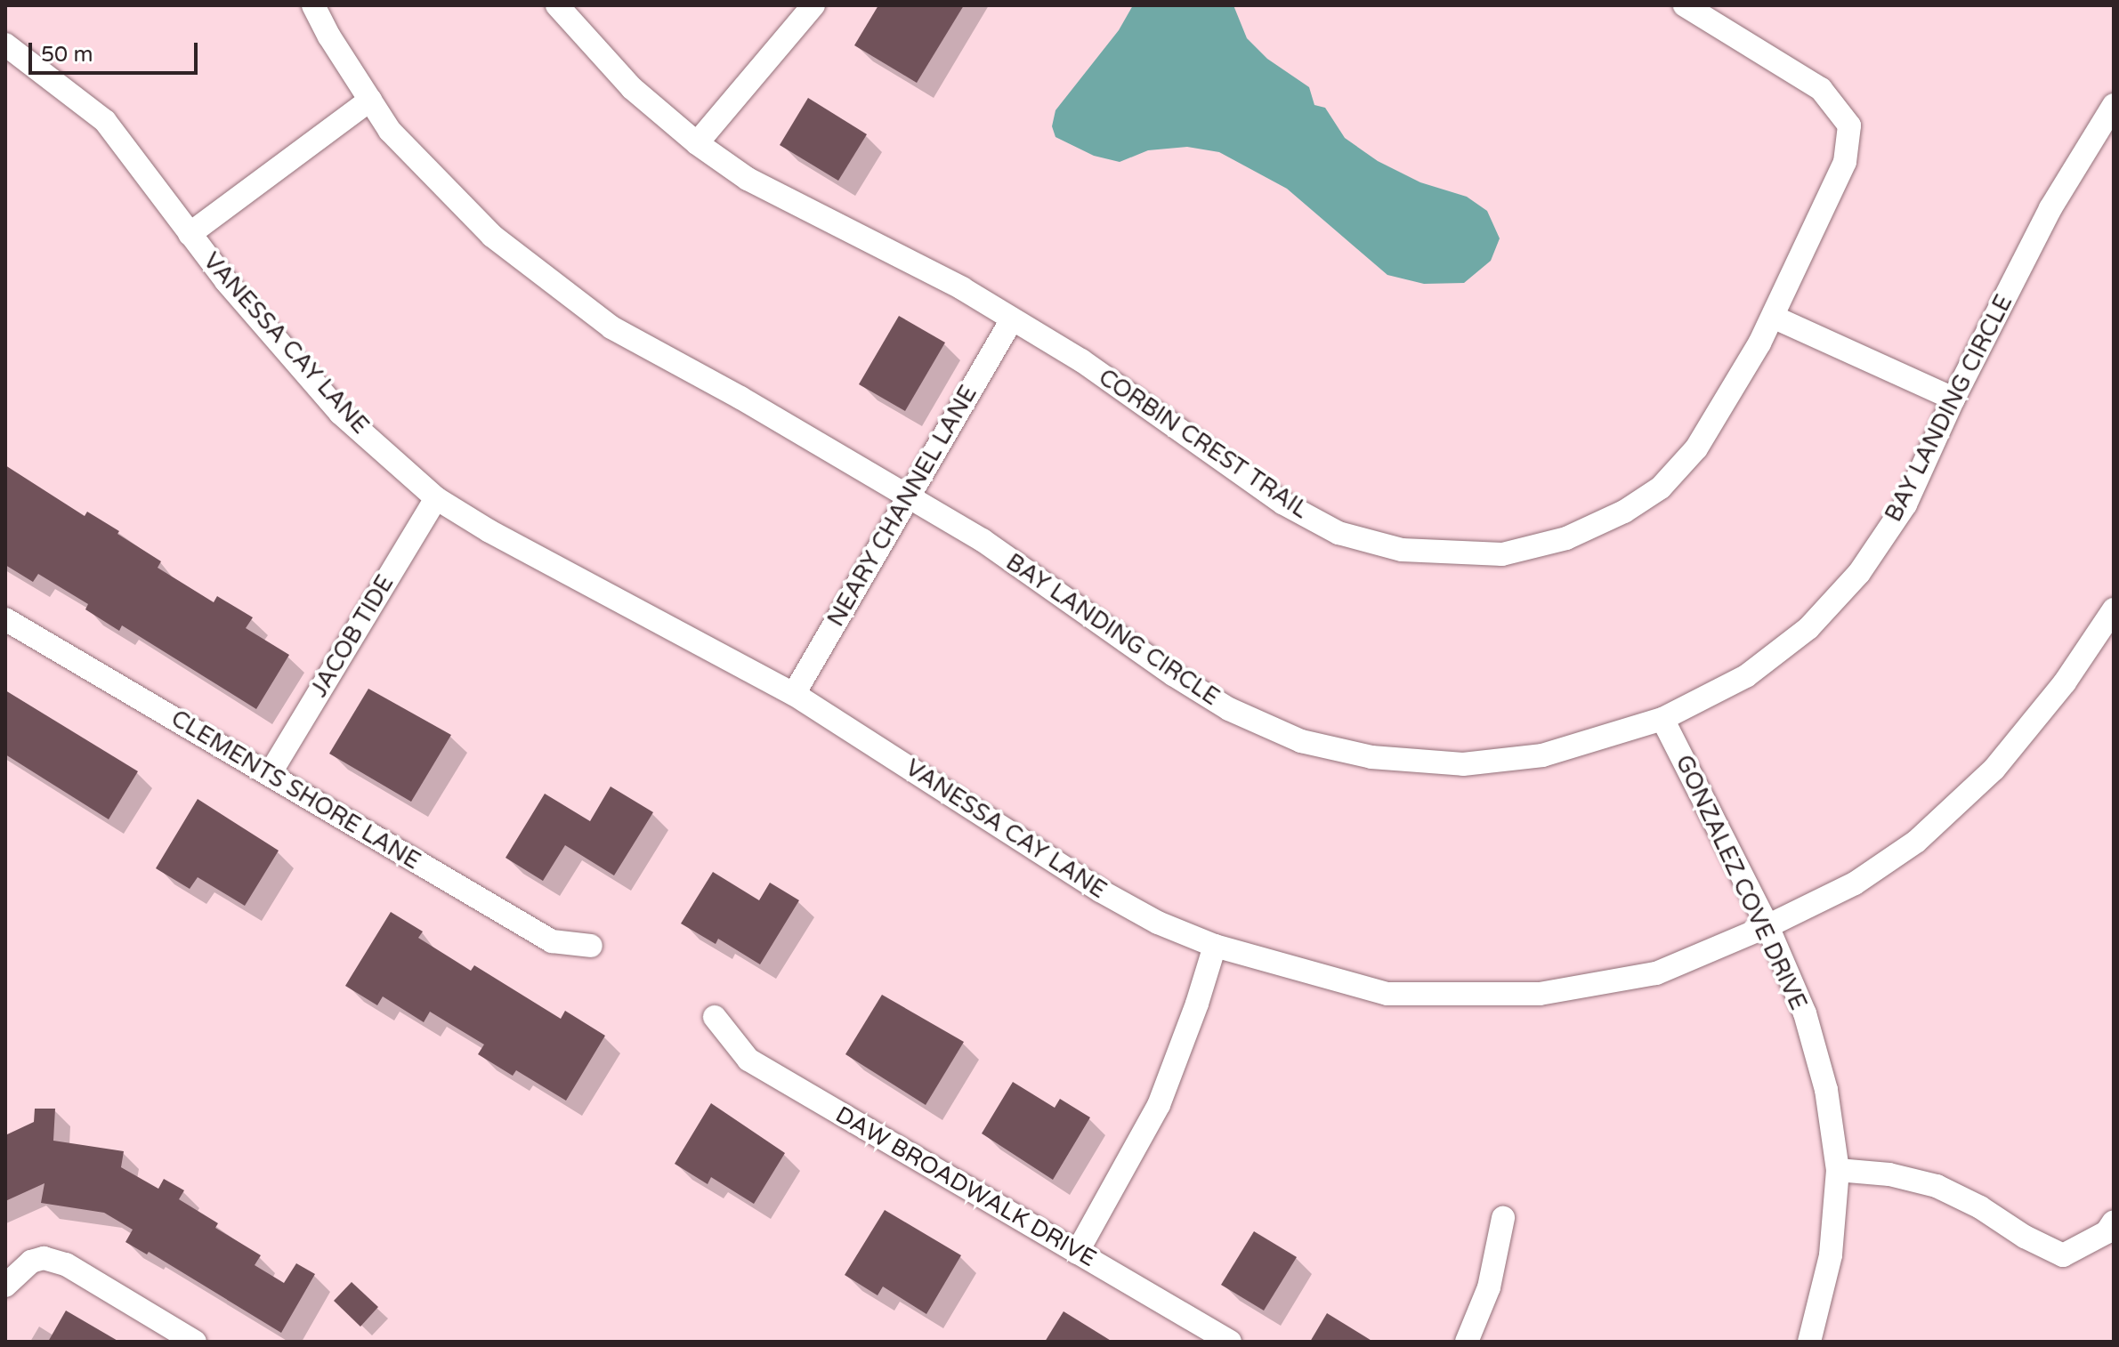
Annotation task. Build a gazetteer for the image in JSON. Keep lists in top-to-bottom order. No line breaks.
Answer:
{"streets":{"street":["VANESSA CAY LANE","BAY LANDING CIRCLE","CORBIN CREST TRAIL","NEARY CHANNEL LANE","JACOB TIDE","CLEMENTS SHORE LANE","GONZALEZ COVE DRIVE","DAW BROADWALK DRIVE"]},"crossings":[["VANESSA CAY LANE","NEARY CHANNEL LANE"],["VANESSA CAY LANE","JACOB TIDE"],["VANESSA CAY LANE","GONZALEZ COVE DRIVE"],["BAY LANDING CIRCLE","NEARY CHANNEL LANE"],["BAY LANDING CIRCLE","GONZALEZ COVE DRIVE"],["CORBIN CREST TRAIL","NEARY CHANNEL LANE"],["JACOB TIDE","CLEMENTS SHORE LANE"]],"scale_bar":"50 m"}
